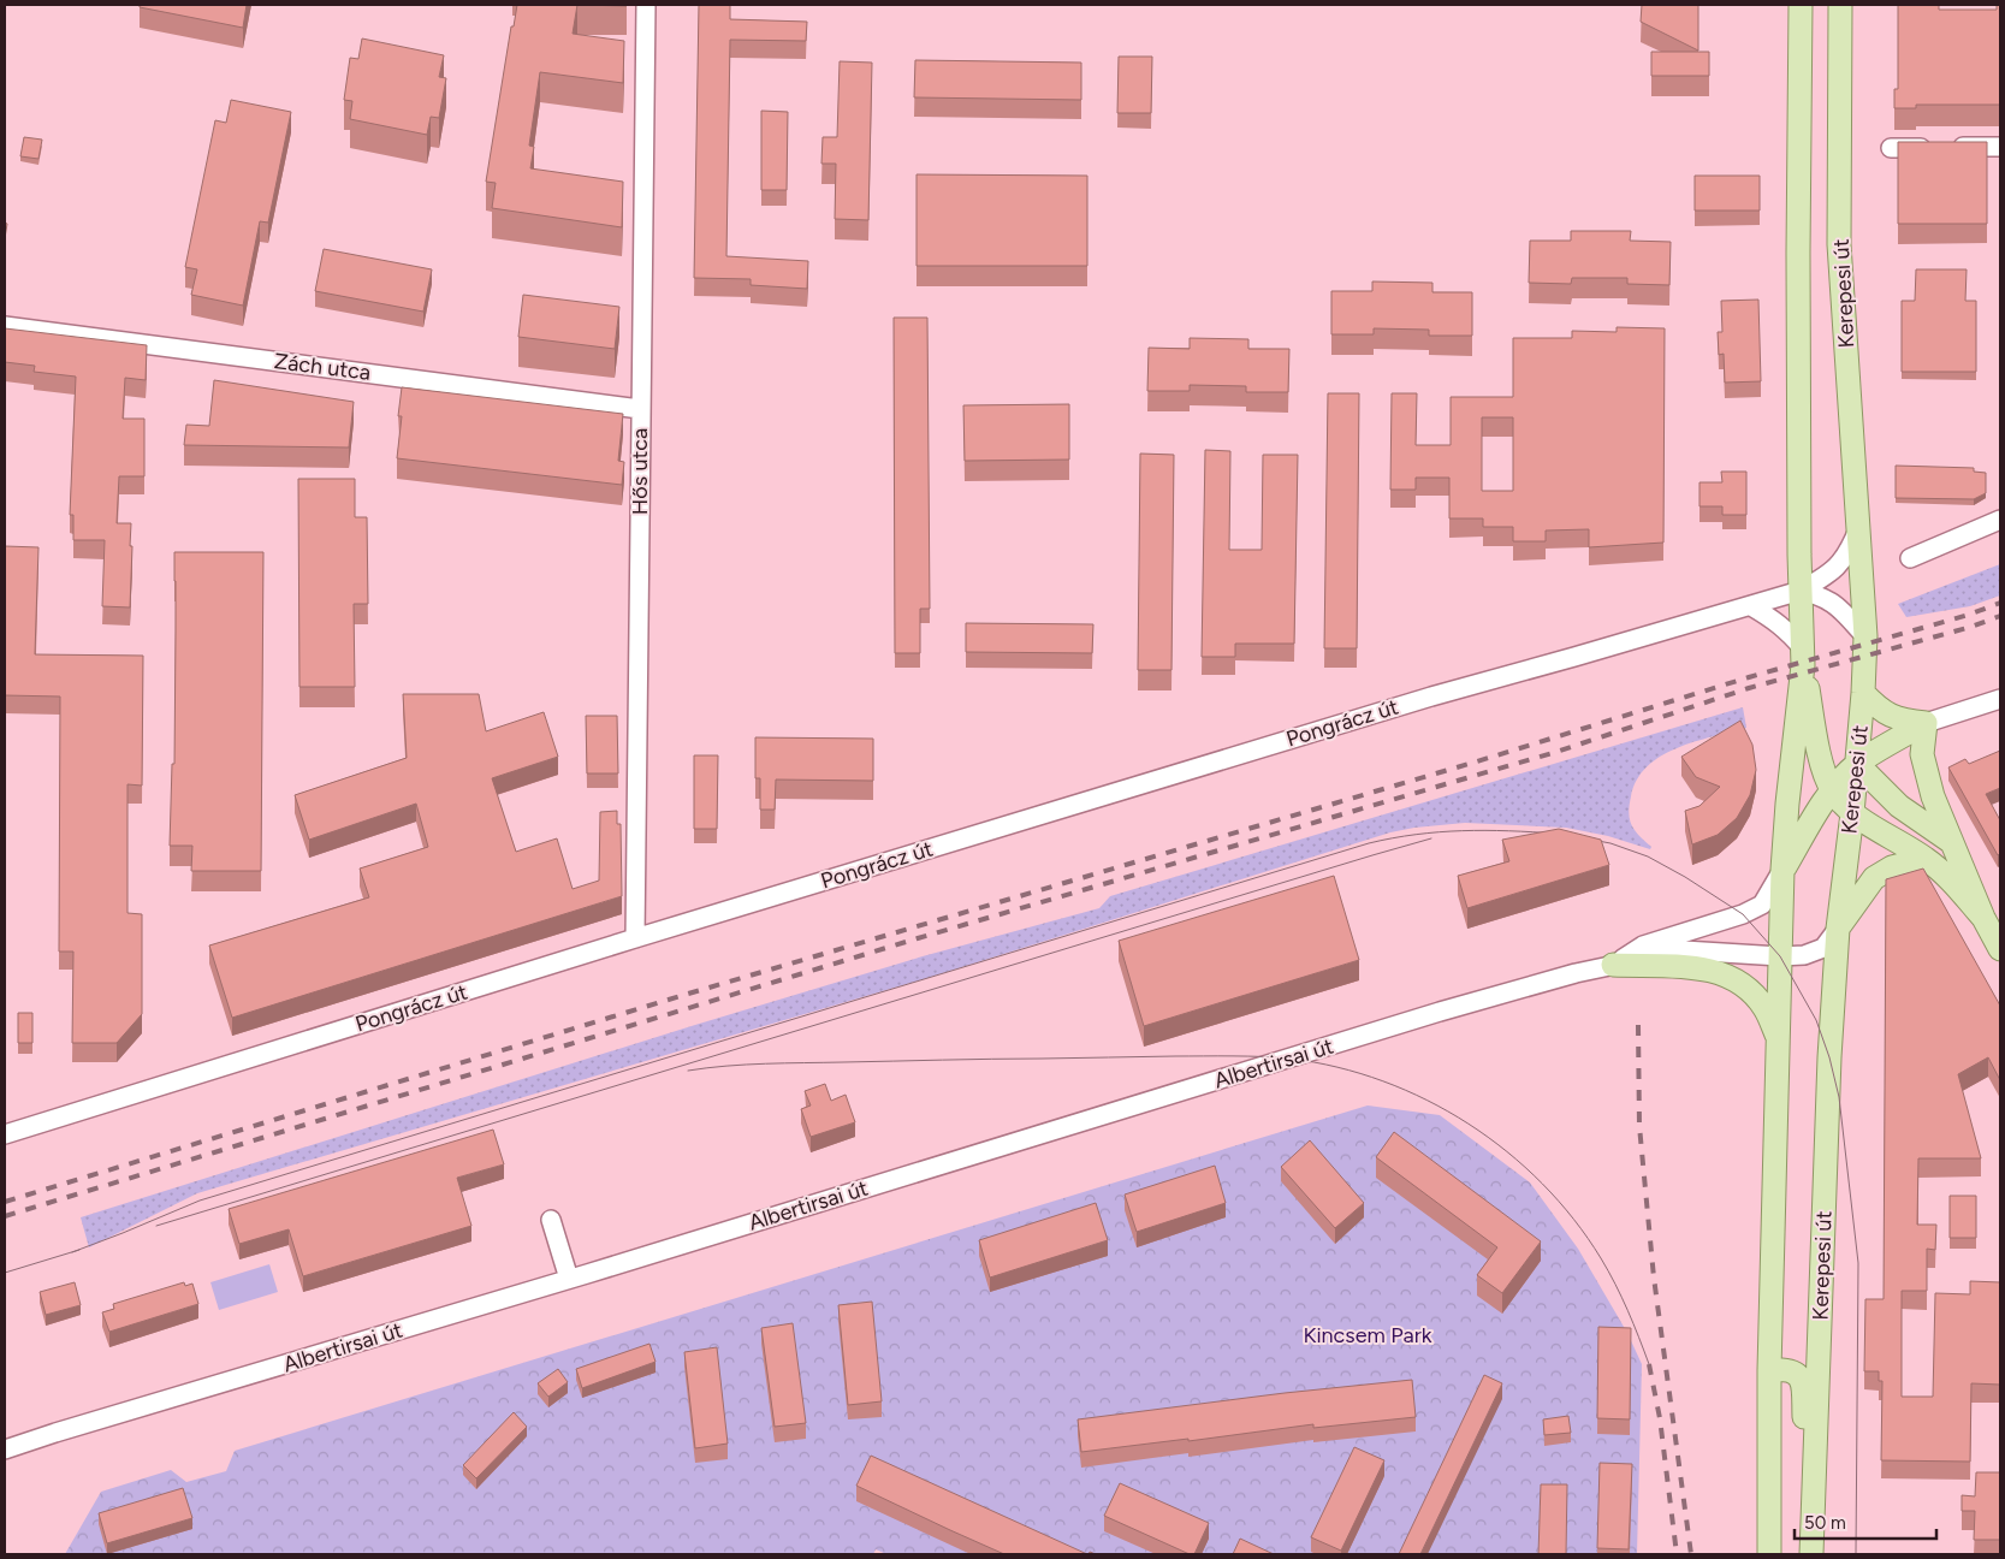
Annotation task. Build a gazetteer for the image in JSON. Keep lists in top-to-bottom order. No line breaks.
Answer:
{"streets":{"main road":["Kerepesi út"],"street":["Zách utca","Hős utca","Pongrácz út","Albertirsai út"]},"crossings":[["Kerepesi út","Pongrácz út"],["Kerepesi út","Albertirsai út"],["Zách utca","Hős utca"],["Hős utca","Pongrácz út"]],"parks":["Kincsem Park"],"scale_bar":"50 m"}
